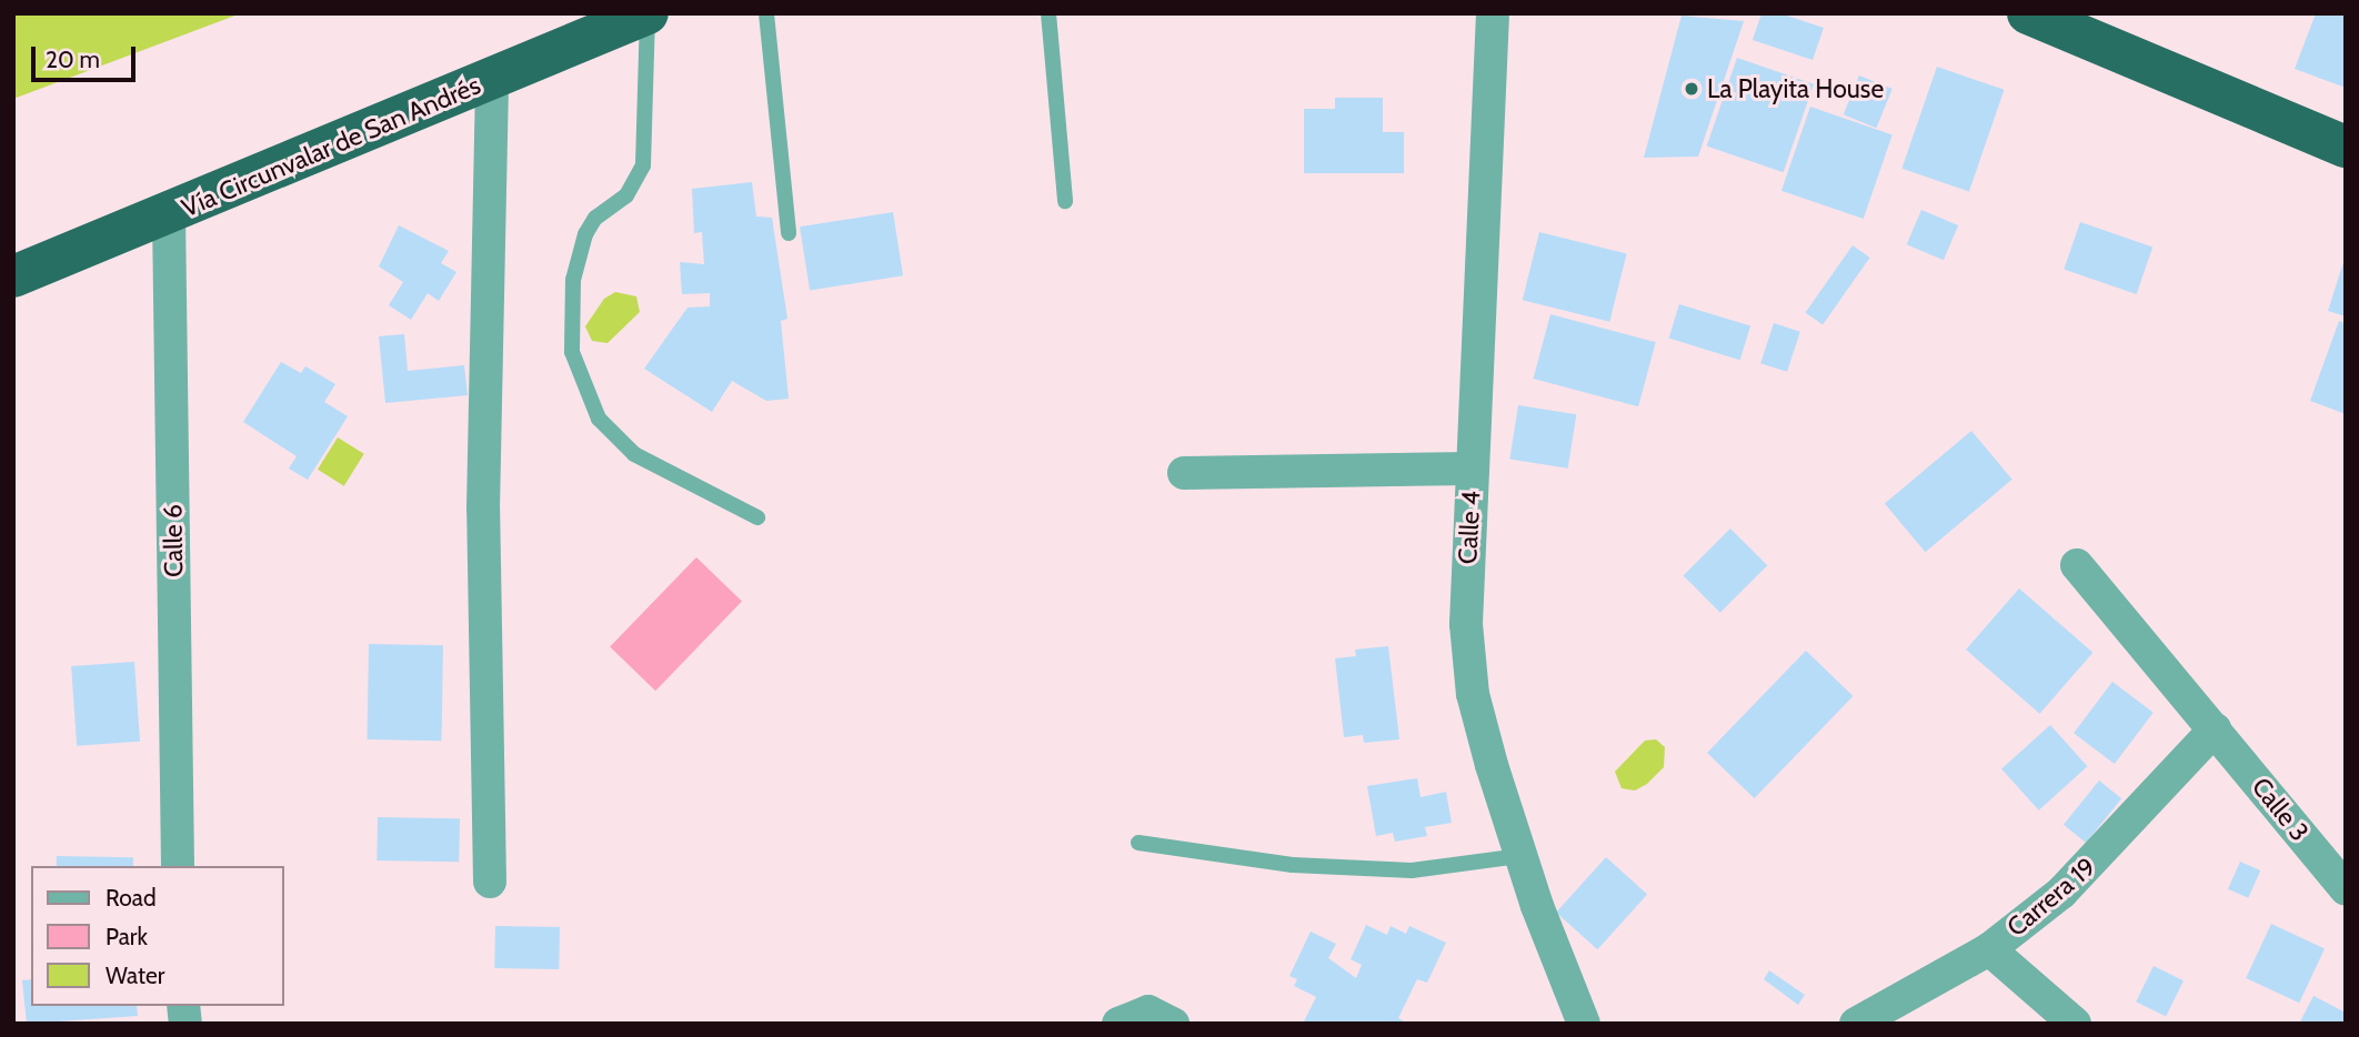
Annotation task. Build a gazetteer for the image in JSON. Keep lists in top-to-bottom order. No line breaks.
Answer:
{"streets":{"highway":["Vía Circunvalar de San Andrés"],"street":["Calle 4","Calle 6","Calle 3","Carrera 19"]},"crossings":[["Vía Circunvalar de San Andrés","Calle 6"],["Calle 3","Carrera 19"]],"places":["La Playita House"],"legend":["Road","Park","Water"],"scale_bar":"20 m"}
